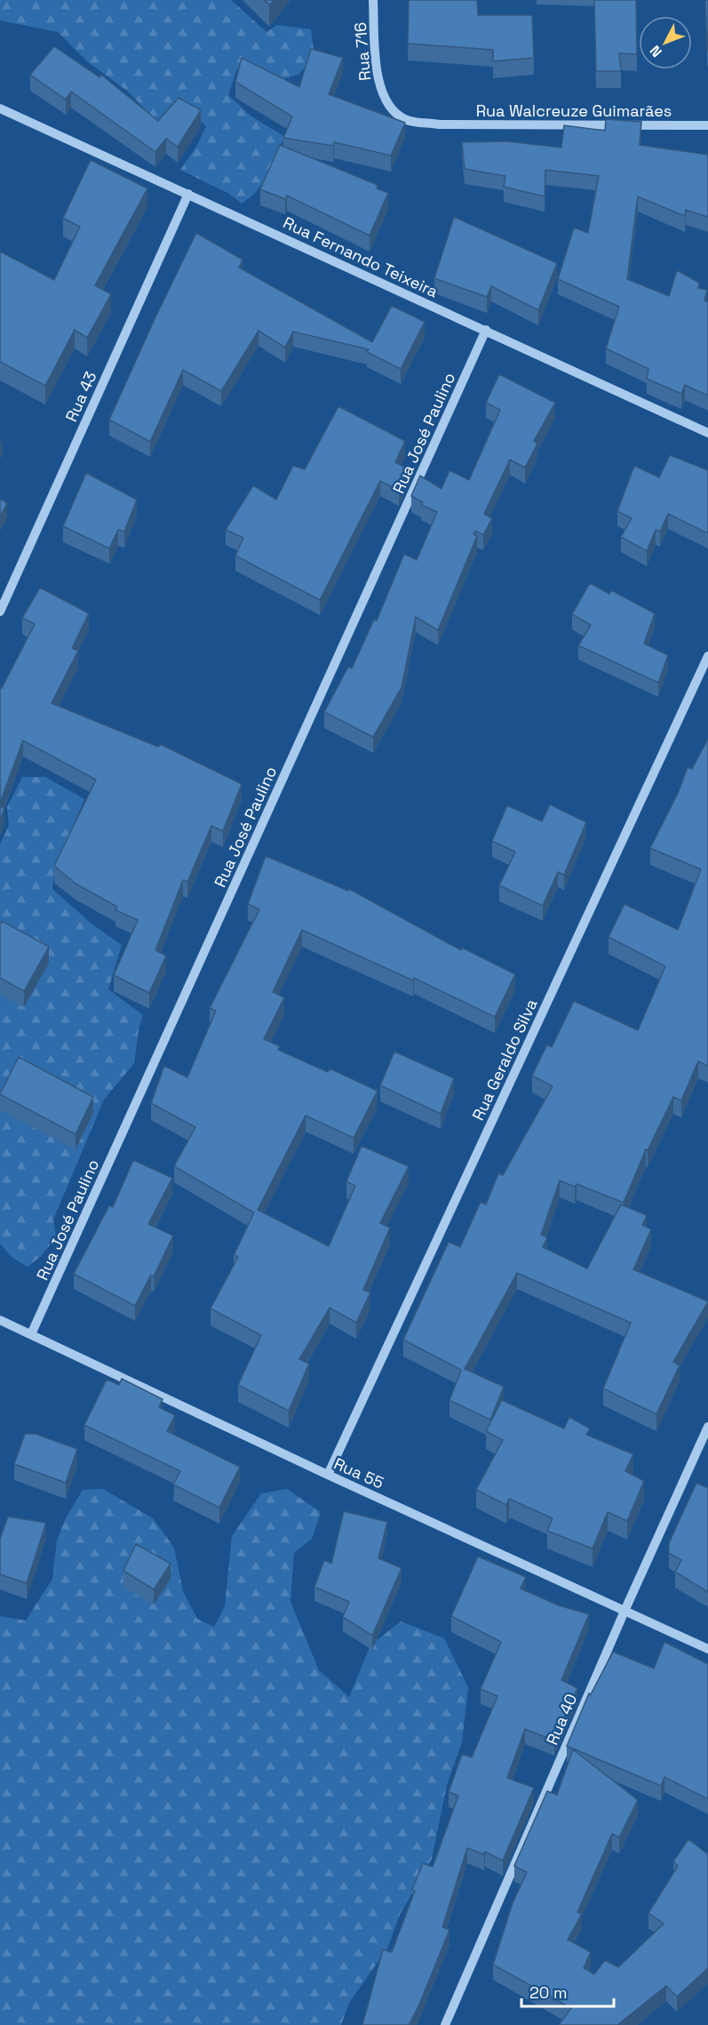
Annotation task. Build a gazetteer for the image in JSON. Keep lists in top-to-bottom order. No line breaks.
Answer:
{"streets":{"street":["Rua 716","Rua Walcreuze Guimarães","Rua Fernando Teixeira","Rua 43","Rua José Paulino","Rua Geraldo Silva","Rua 55","Rua 40"]},"crossings":[["Rua 716","Rua Walcreuze Guimarães"],["Rua Fernando Teixeira","Rua 43"],["Rua Fernando Teixeira","Rua José Paulino"],["Rua José Paulino","Rua 55"],["Rua Geraldo Silva","Rua 55"],["Rua 55","Rua 40"]],"scale_bar":"20 m","north":"bottom left"}
